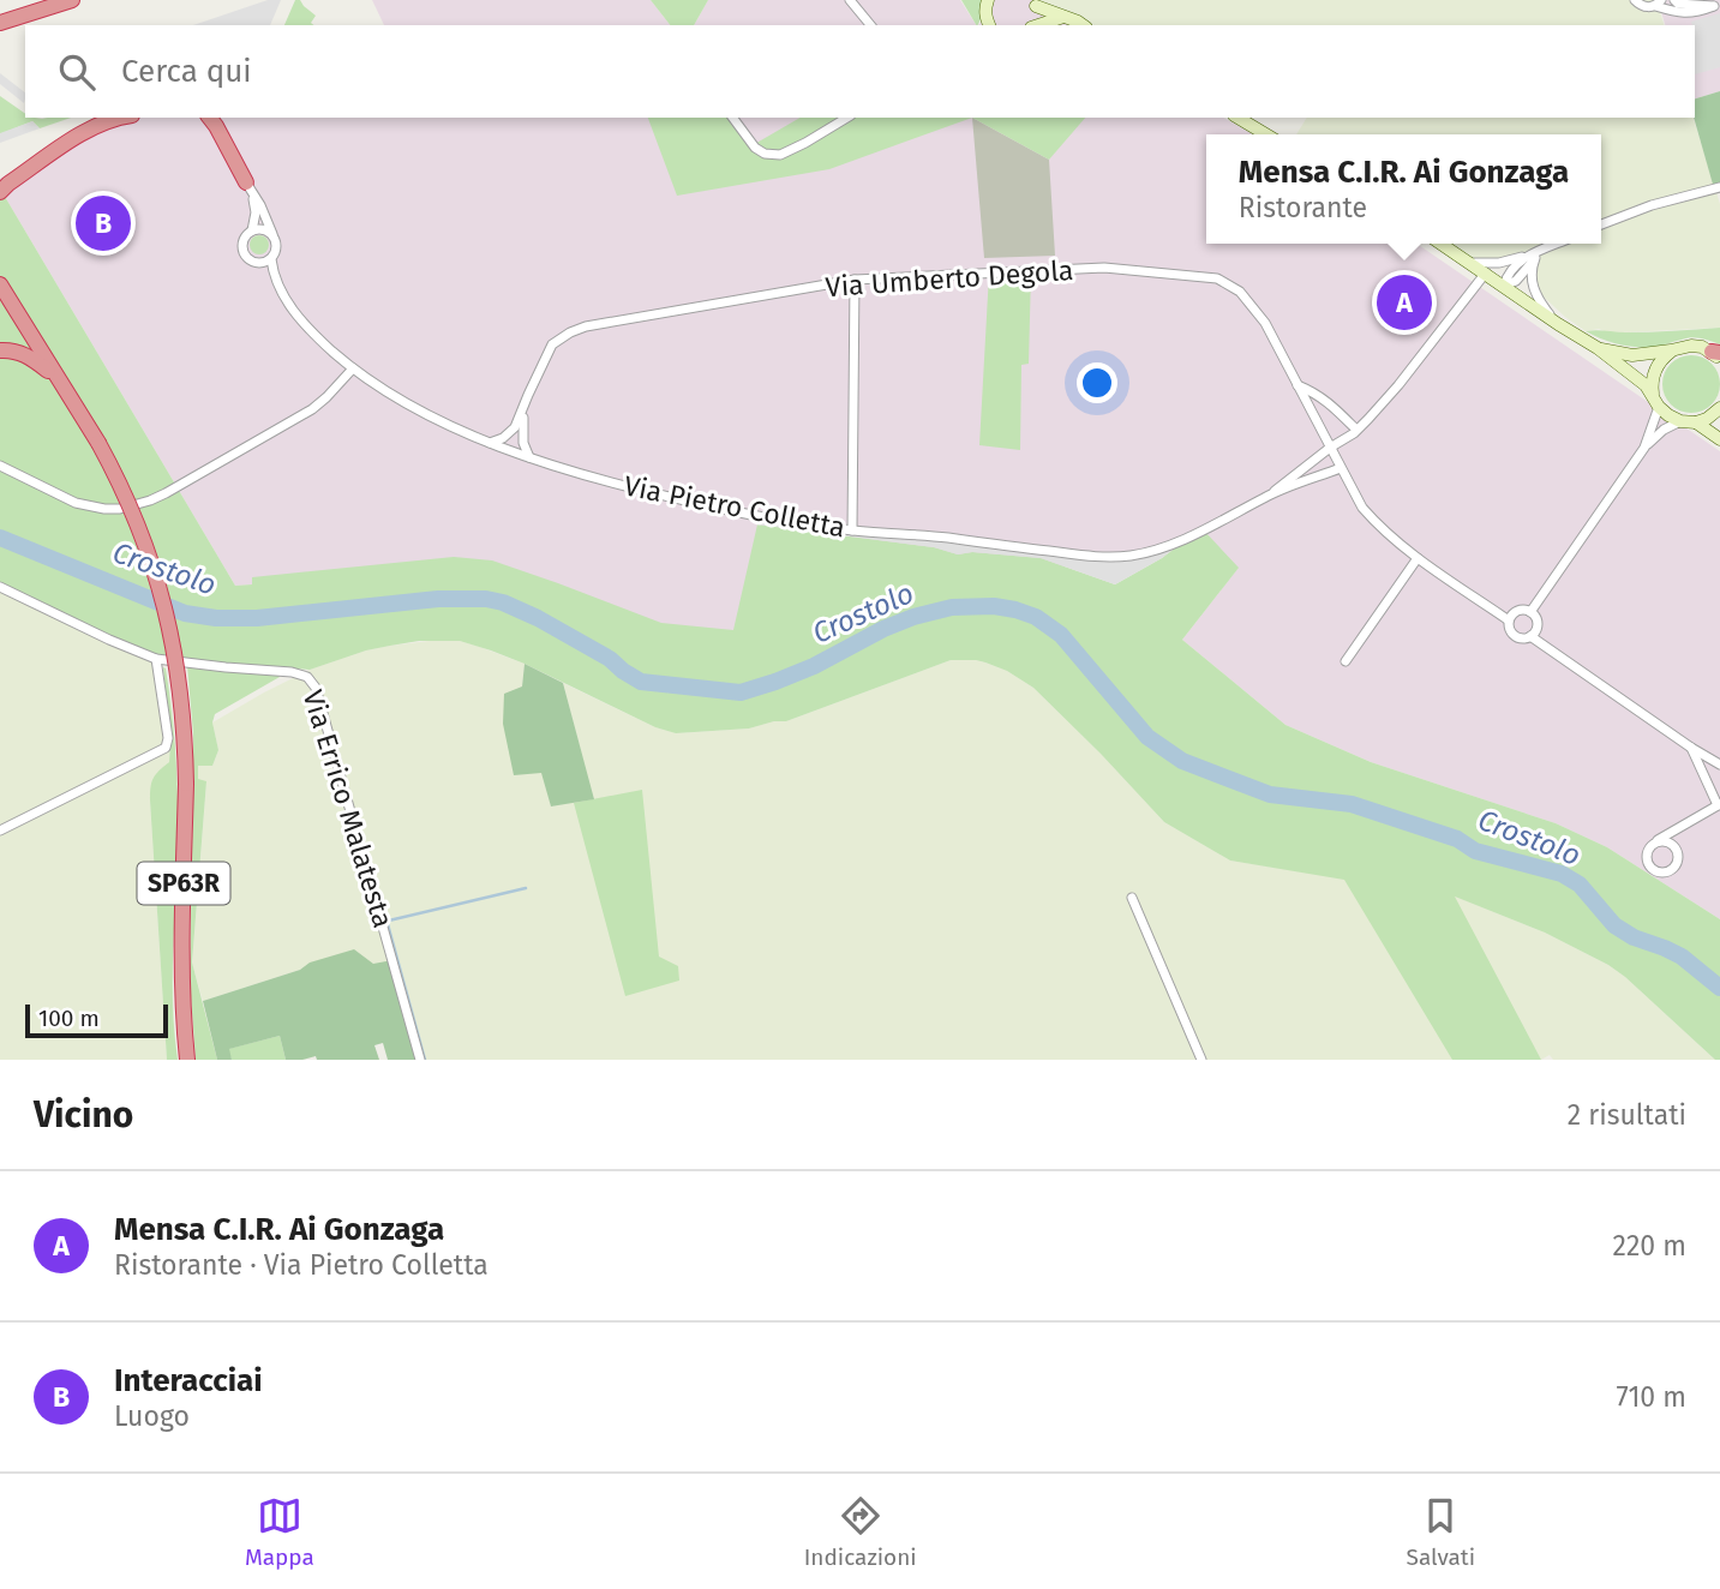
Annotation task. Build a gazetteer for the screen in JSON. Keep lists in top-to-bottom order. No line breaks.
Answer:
{"streets":{"highway":["SP63R"],"street":["Via Umberto Degola","Via Pietro Colletta","Via Errico Malatesta"]},"crossings":[["Via Umberto Degola","Via Pietro Colletta"]],"water":["Crostolo"],"scale_bar":"100 m","page":{"search":"Cerca qui","popup":["Mensa C.I.R. Ai Gonzaga","Ristorante"],"pins":["B","A"],"scale":"100 m","heading":["Vicino","2 risultati"],"list":[{"mark":"A","name":"Mensa C.I.R. Ai Gonzaga","note":"Ristorante · Via Pietro Colletta","value":"220 m"},{"mark":"B","name":"Interacciai","note":"Luogo","value":"710 m"}],"nav":["Mappa","Indicazioni","Salvati"]}}
